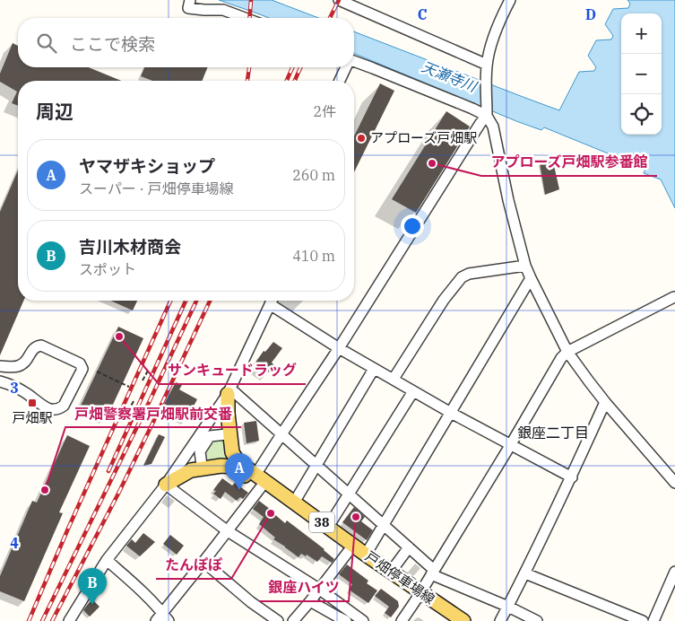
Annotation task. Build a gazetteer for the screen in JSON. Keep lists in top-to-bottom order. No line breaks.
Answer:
{"streets":{"main road":["38","戸畑停車場線"]},"districts":["銀座二丁目"],"water":["天瀬寺川"],"places":{"other":["アプローズ戸畑駅","アプローズ戸畑駅参番館","サンキュードラッグ","戸畑警察署戸畑駅前交番","たんぽぽ","銀座ハイツ"],"transit":["戸畑駅"]},"page":{"map_buttons":["+","−"],"search":"ここで検索","heading":["周辺","2件"],"list":[{"mark":"A","name":"ヤマザキショップ","note":"スーパー · 戸畑停車場線","value":"260 m"},{"mark":"B","name":"吉川木材商会","note":"スポット","value":"410 m"}],"pins":["A","B"]},"grid":{"columns":["C","D"],"rows":["3","4"]}}
